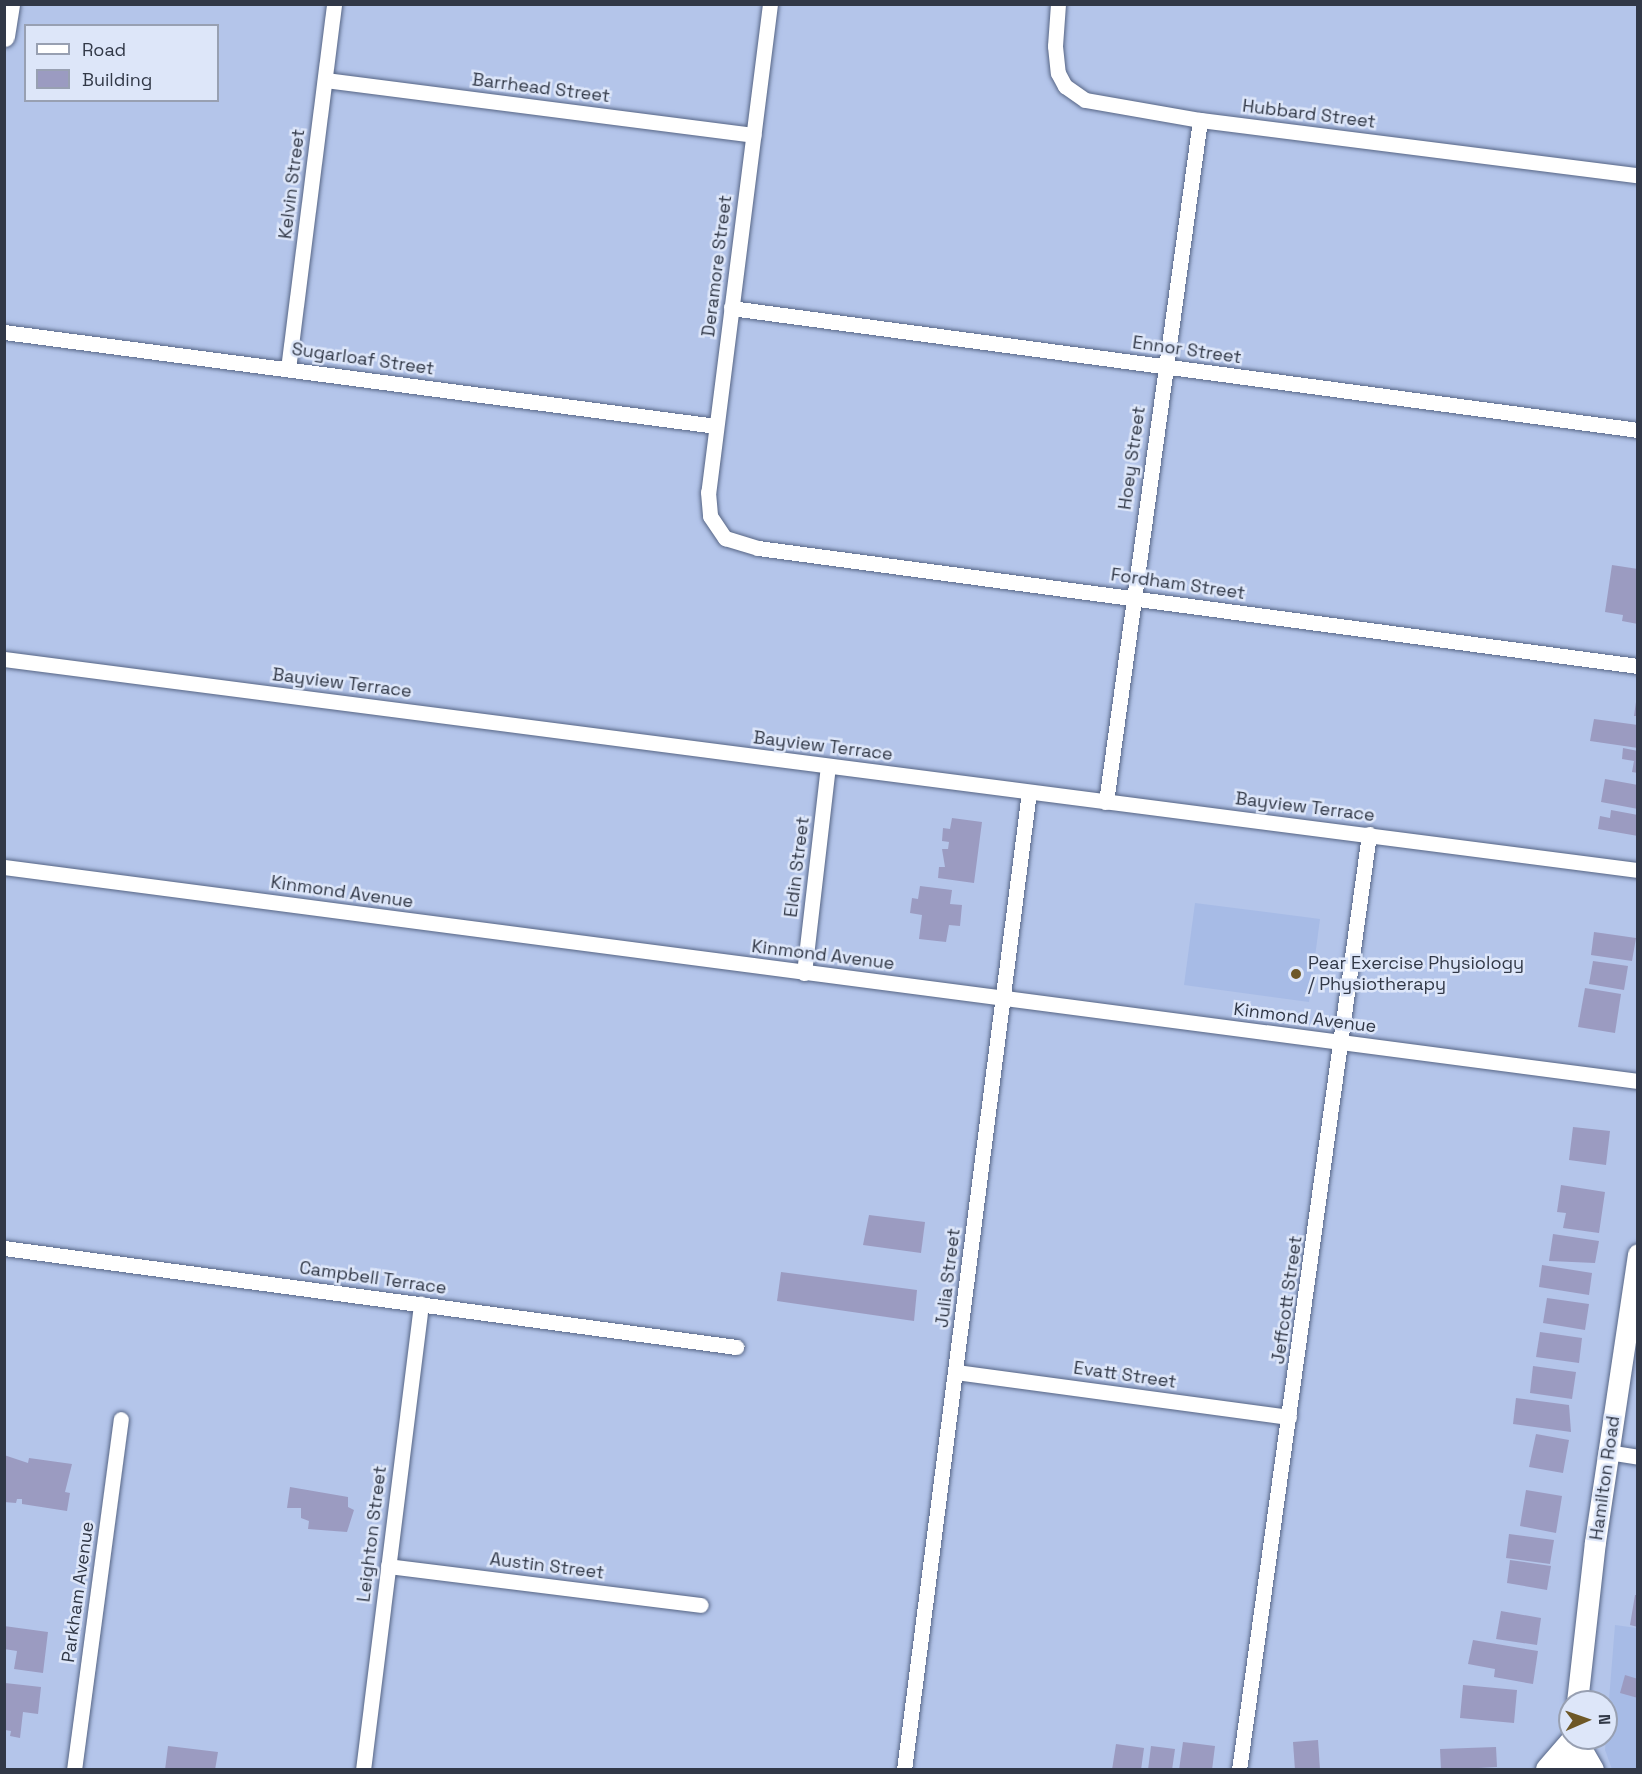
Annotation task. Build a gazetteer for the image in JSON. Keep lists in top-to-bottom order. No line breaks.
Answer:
{"streets":{"main road":["Hamilton Road"],"street":["Barrhead Street","Hubbard Street","Kelvin Street","Deramore Street","Ennor Street","Sugarloaf Street","Hoey Street","Fordham Street","Bayview Terrace","Eldin Street","Kinmond Avenue","Campbell Terrace","Julia Street","Jeffcott Street","Evatt Street","Leighton Street","Austin Street","Parkham Avenue"]},"crossings":[["Barrhead Street","Kelvin Street"],["Barrhead Street","Deramore Street"],["Hubbard Street","Hoey Street"],["Kelvin Street","Sugarloaf Street"],["Deramore Street","Ennor Street"],["Deramore Street","Sugarloaf Street"],["Deramore Street","Fordham Street"],["Ennor Street","Hoey Street"],["Hoey Street","Fordham Street"],["Hoey Street","Bayview Terrace"],["Bayview Terrace","Eldin Street"],["Bayview Terrace","Julia Street"],["Bayview Terrace","Jeffcott Street"],["Eldin Street","Kinmond Avenue"],["Kinmond Avenue","Julia Street"],["Kinmond Avenue","Jeffcott Street"],["Campbell Terrace","Leighton Street"],["Julia Street","Evatt Street"],["Jeffcott Street","Evatt Street"],["Leighton Street","Austin Street"]],"places":["Pear Exercise Physiology / Physiotherapy"],"legend":["Road","Building"],"north":"right"}
